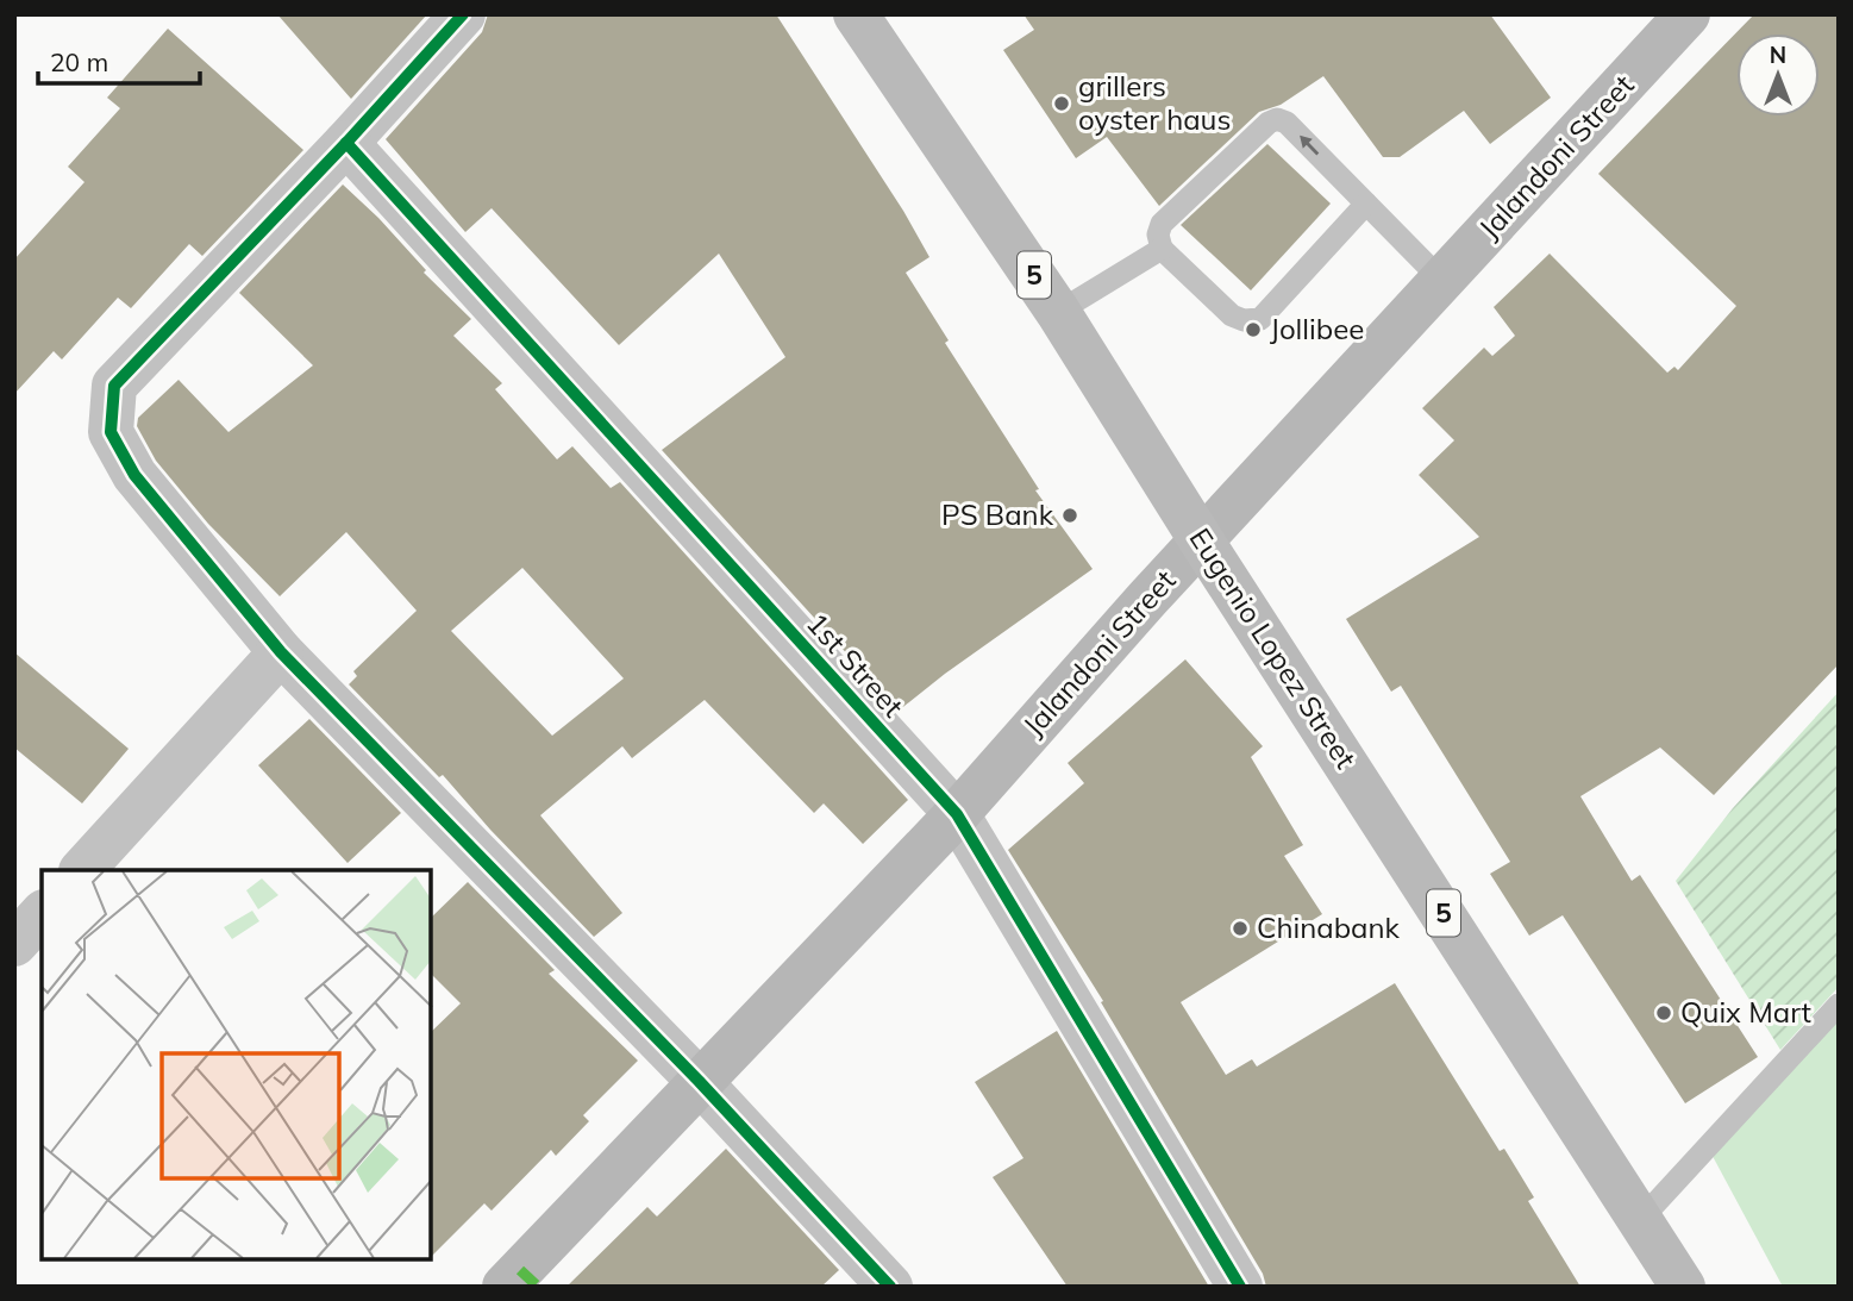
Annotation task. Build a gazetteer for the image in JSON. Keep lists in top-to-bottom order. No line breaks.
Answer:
{"streets":{"main road":["Jalandoni Street","5","Eugenio Lopez Street"],"street":["1st Street"]},"crossings":[["Jalandoni Street","Eugenio Lopez Street"],["Jalandoni Street","1st Street"]],"places":["grillers oyster haus","Jollibee","PS Bank","Chinabank","Quix Mart"],"scale_bar":"20 m","north":"top"}
